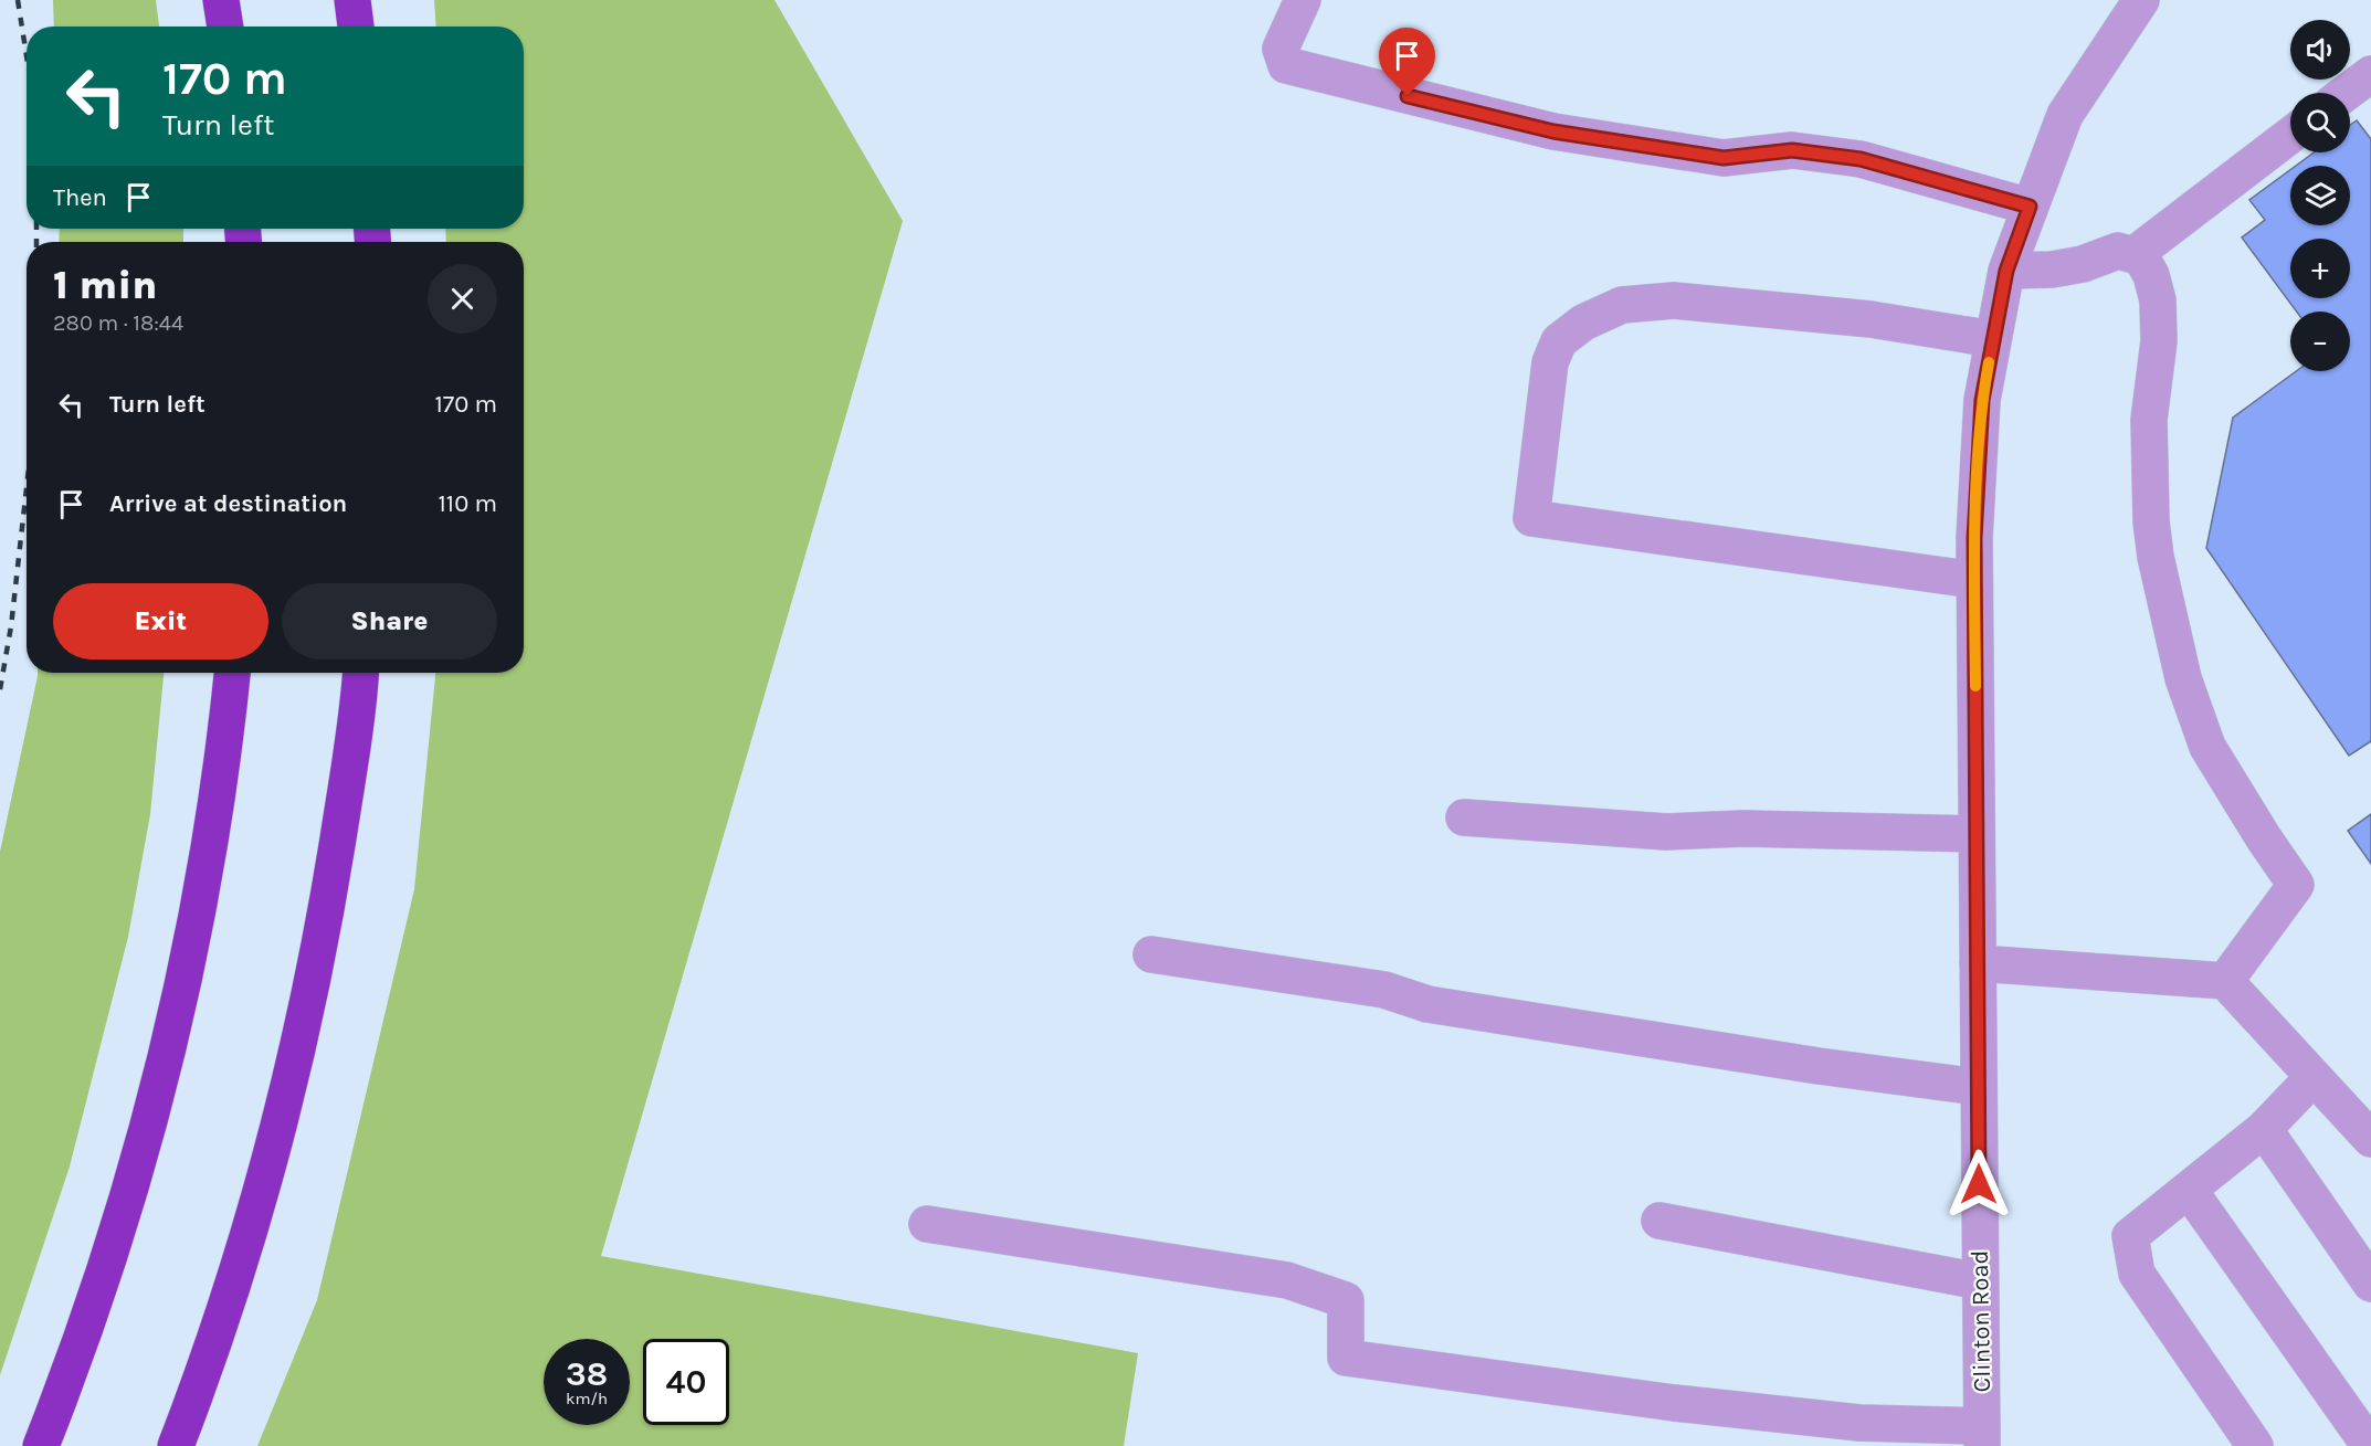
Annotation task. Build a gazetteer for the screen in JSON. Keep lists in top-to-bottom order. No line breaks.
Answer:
{"streets":{"street":["Clinton Road"]},"page":{"map_buttons":["+","−"],"turn":["170 m","Turn left"],"then":"Then","heading":["1 min","280 m · 18:44"],"list":[{"name":"Turn left","value":"170 m"},{"name":"Arrive at destination","value":"110 m"}],"buttons":["Exit","Share"],"speed":"38 km/h","limit":"40"}}
